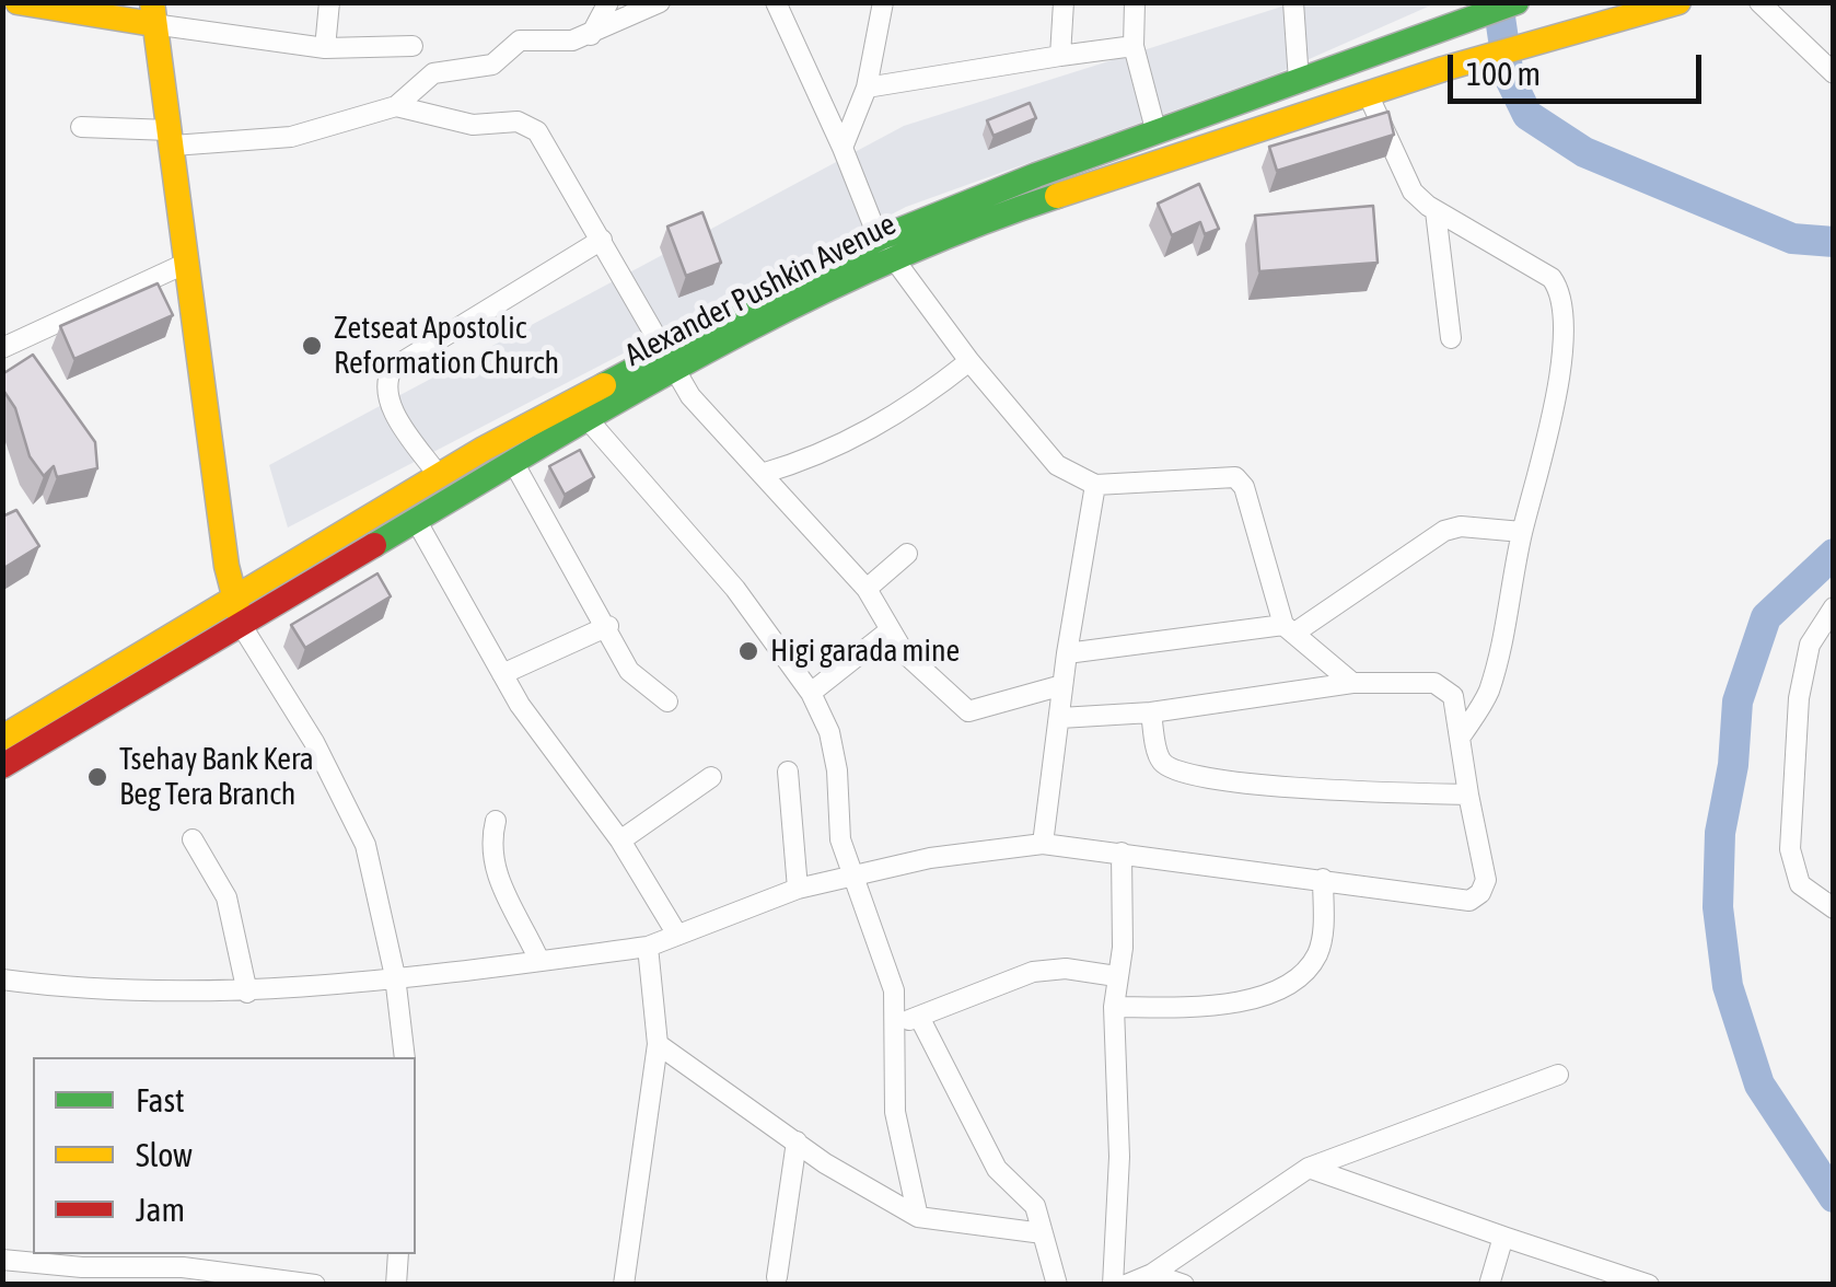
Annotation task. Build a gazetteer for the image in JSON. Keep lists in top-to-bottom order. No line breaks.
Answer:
{"streets":{"main road":["Alexander Pushkin Avenue"]},"places":["Zetseat Apostolic Reformation Church","Higi garada mine","Tsehay Bank Kera Beg Tera Branch"],"legend":["Fast","Slow","Jam"],"scale_bar":"100 m"}
